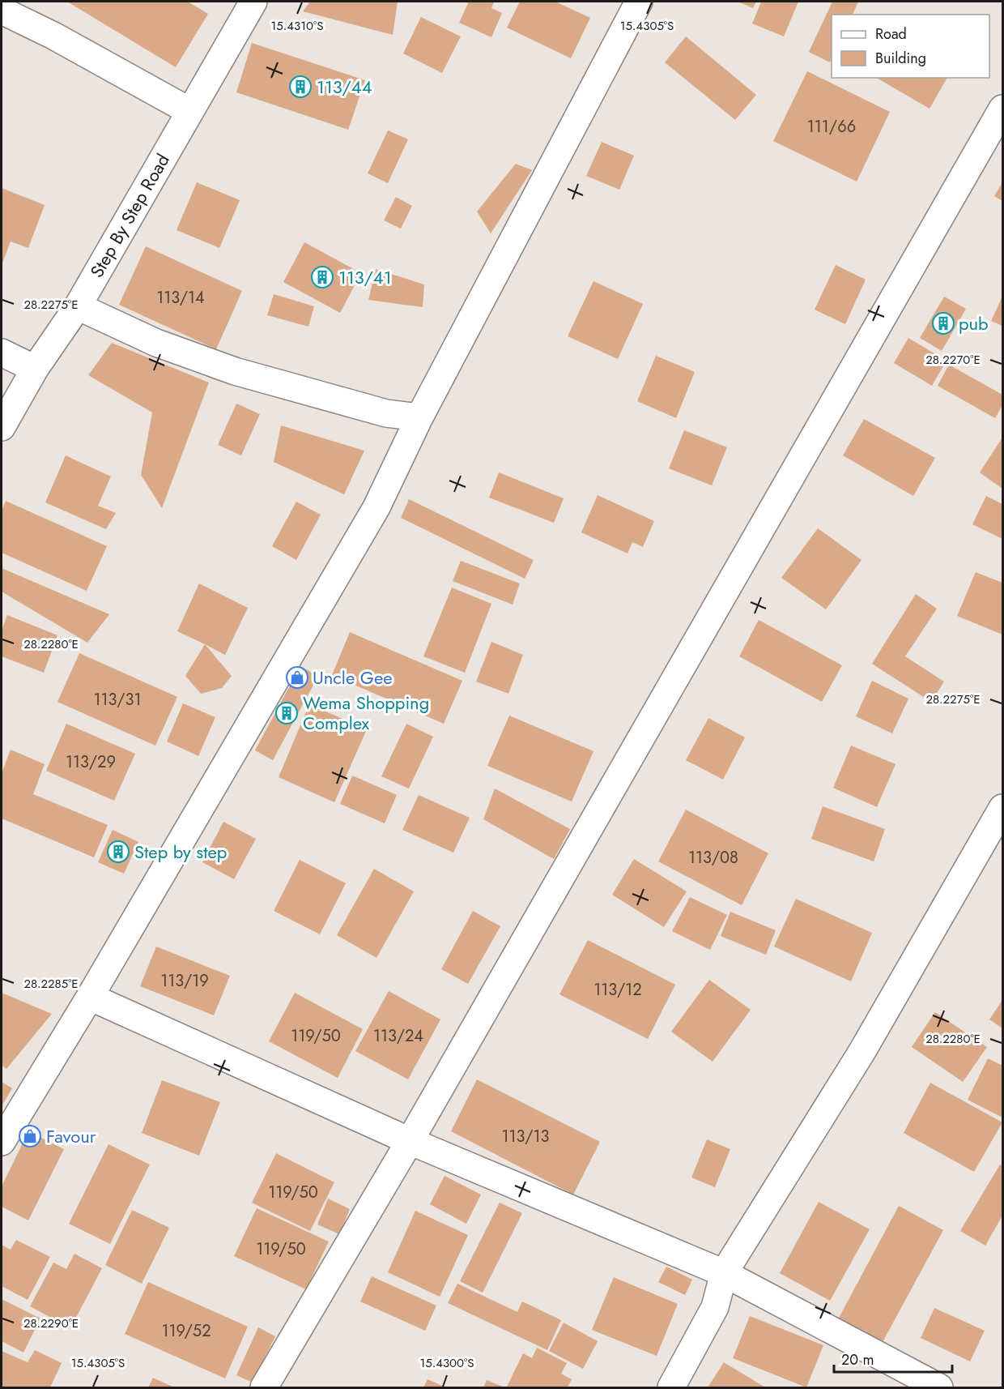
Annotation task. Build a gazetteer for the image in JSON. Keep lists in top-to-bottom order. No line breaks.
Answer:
{"streets":{"street":["Step By Step Road"]},"places":{"building":["113/44","113/41","pub","Wema Shopping Complex","Step by step"],"shop":["Uncle Gee","Favour"]},"house_numbers":["111/66","113/14","113/31","113/29","113/08","113/19","113/12","119/50","113/24","113/13","119/50","119/50","119/52"],"legend":["Road","Building"],"scale_bar":"20 m","coordinates":["15.4305°S","15.4310°S","28.2275°E","28.2270°E","28.2280°E","28.2285°E","28.2290°E","15.4300°S"]}
